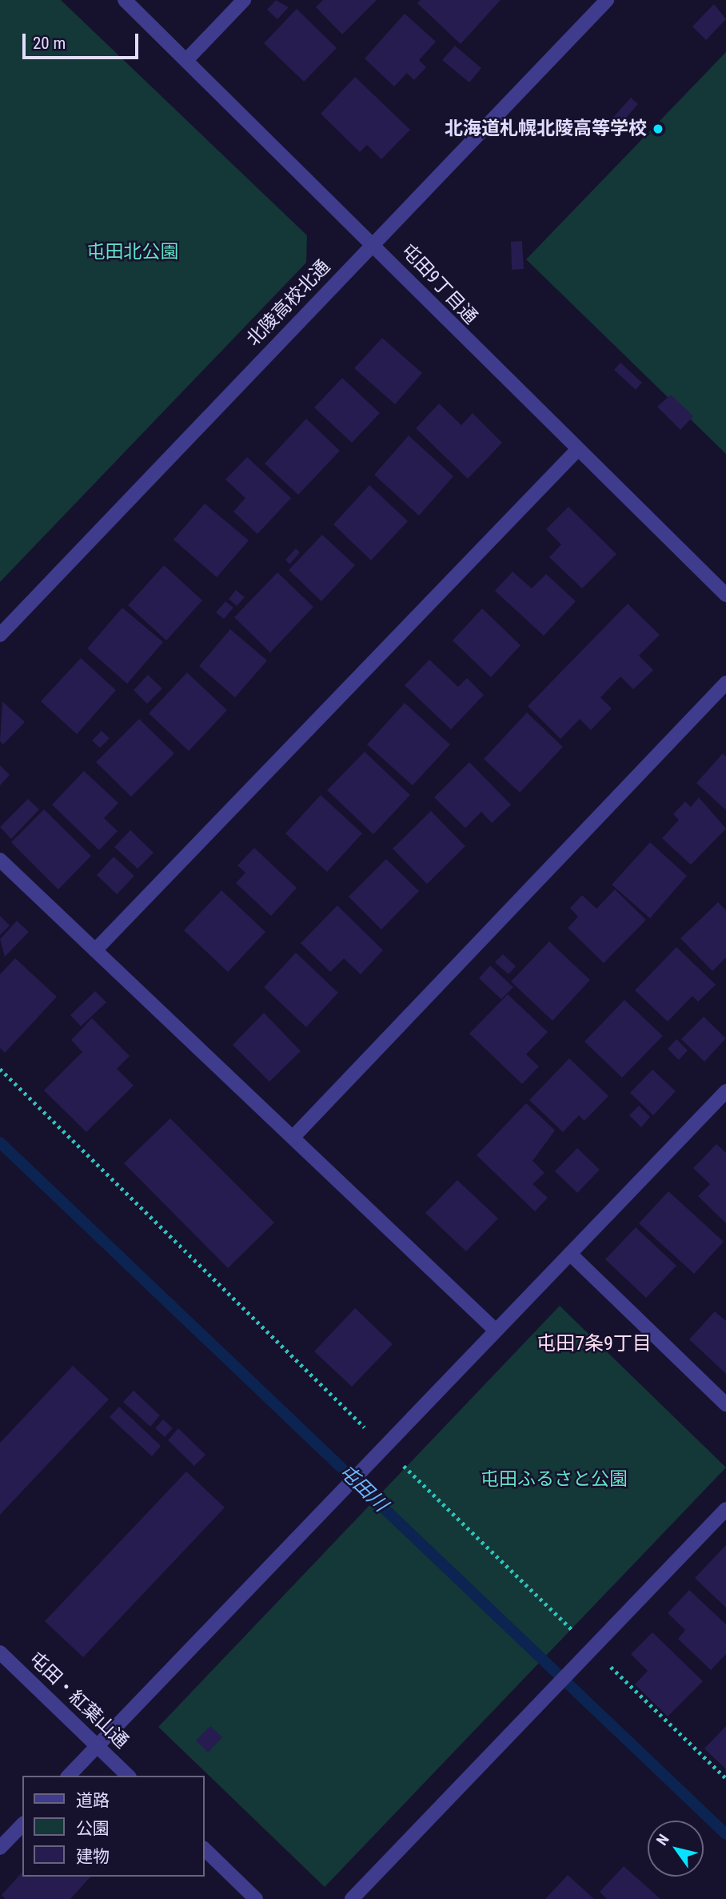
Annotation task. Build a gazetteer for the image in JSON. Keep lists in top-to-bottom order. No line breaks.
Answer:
{"streets":{"street":["屯田9丁目通","北陵高校北通","屯田・紅葉山通"]},"crossings":[["屯田9丁目通","北陵高校北通"]],"districts":["屯田7条9丁目"],"water":["屯田川"],"parks":["屯田北公園","屯田ふるさと公園"],"places":["北海道札幌北陵高等学校"],"legend":["道路","公園","建物"],"scale_bar":"20 m","north":"top left"}
